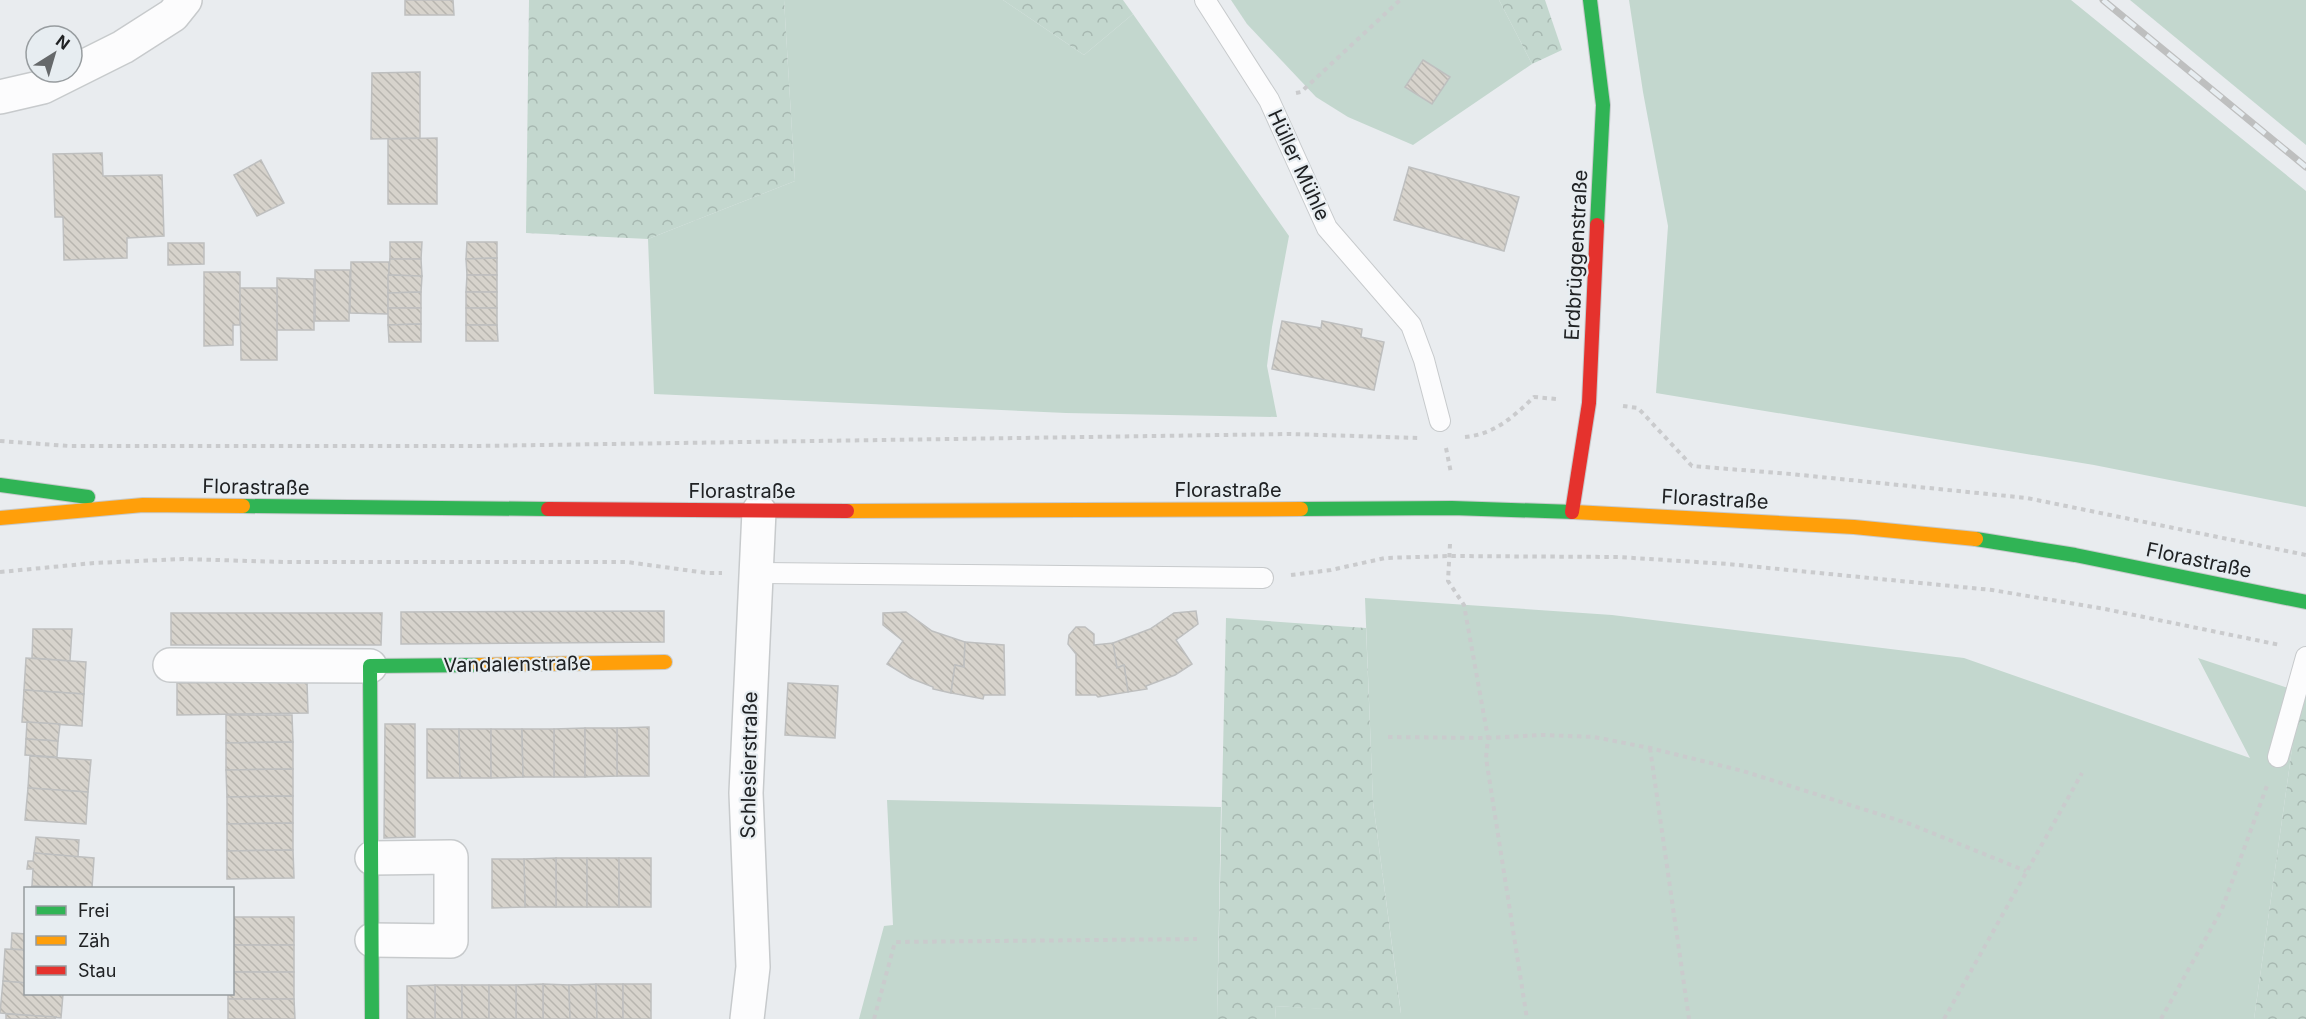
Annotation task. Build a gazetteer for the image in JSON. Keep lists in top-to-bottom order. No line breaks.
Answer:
{"streets":{"main road":["Erdbrüggenstraße","Florastraße","Vandalenstraße"],"street":["Schlesierstraße"],"lane":["Hüller Mühle"]},"crossings":[["Erdbrüggenstraße","Florastraße"],["Florastraße","Schlesierstraße"]],"legend":["Frei","Zäh","Stau"],"north":"top right"}
